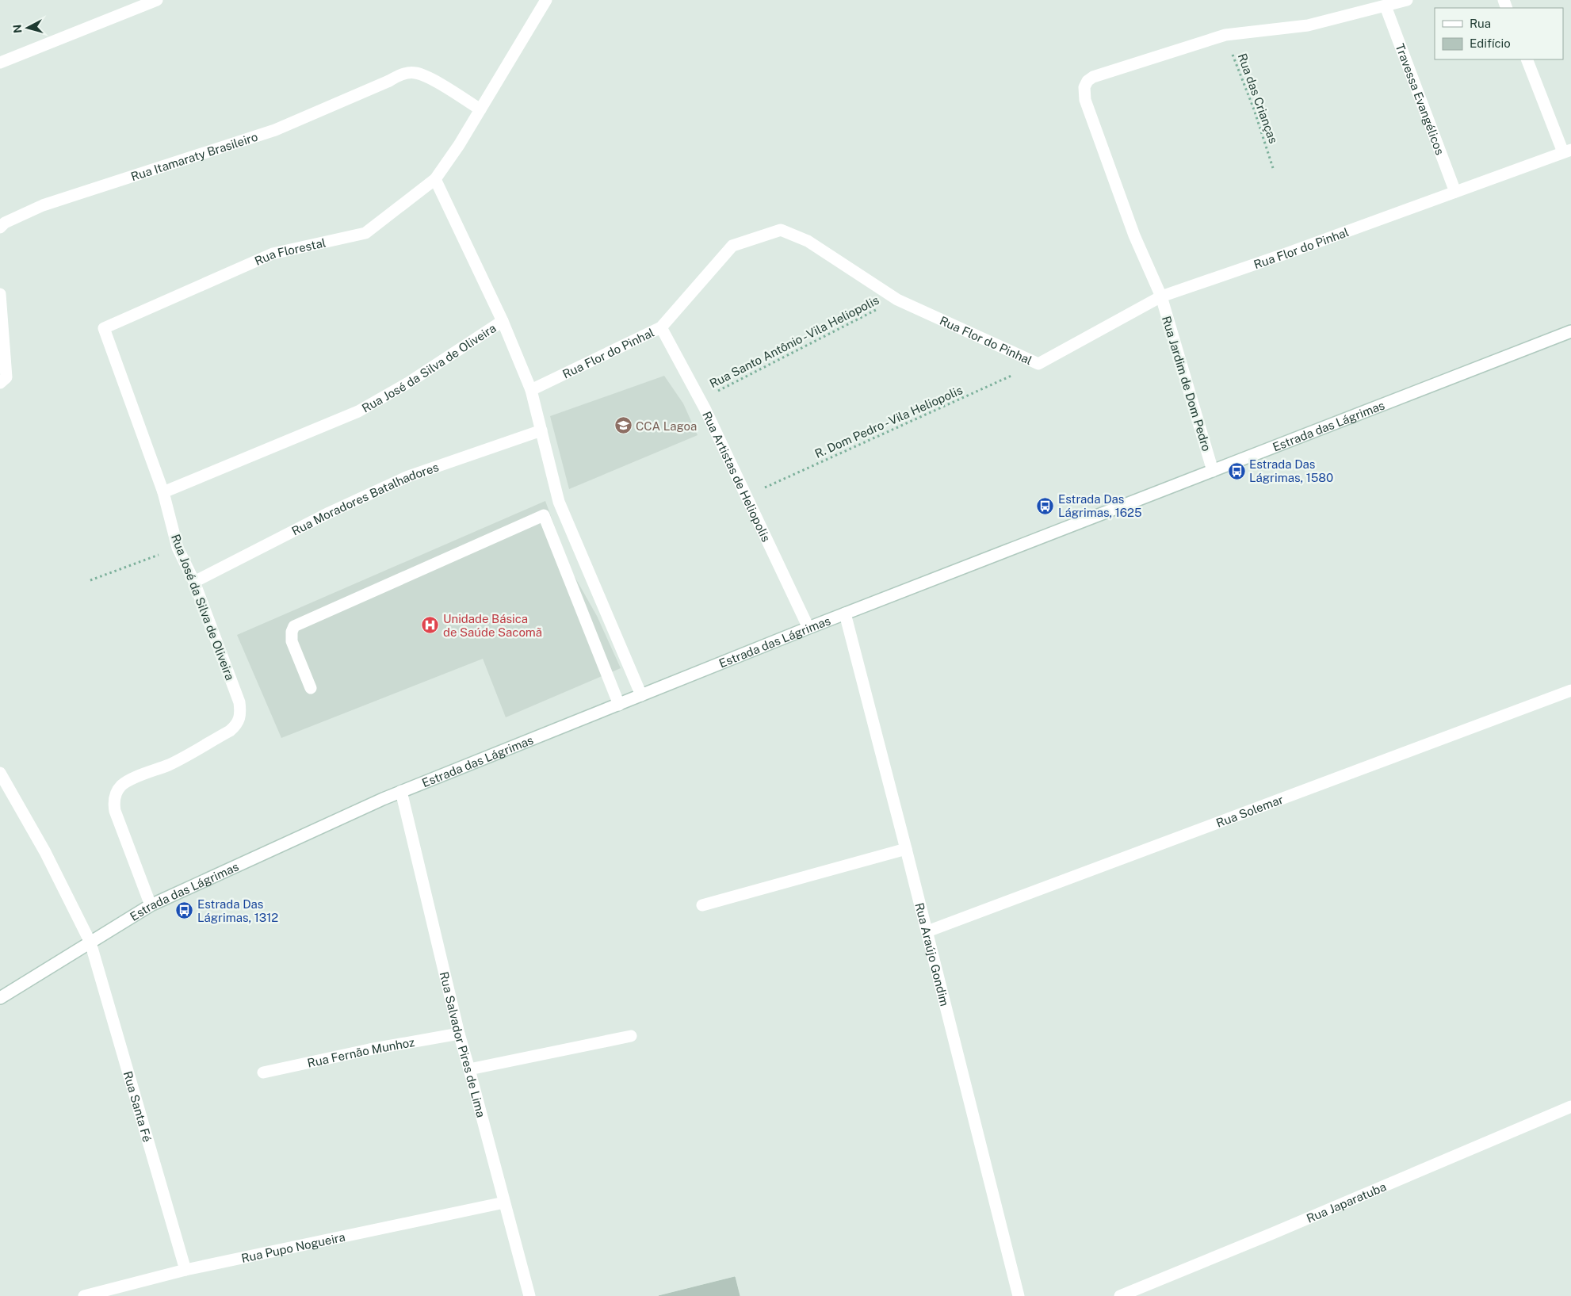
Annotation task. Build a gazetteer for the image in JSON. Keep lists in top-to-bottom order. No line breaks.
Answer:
{"streets":{"street":["Travessa Evangélicos","Rua Itamaraty Brasileiro","Rua Flor do Pinhal","Rua Florestal","Rua José da Silva de Oliveira","Rua Jardim de Dom Pedro","Estrada das Lágrimas","Rua Artistas de Heliopolis","Rua Moradores Batalhadores","Rua Solemar","Rua Araújo Gondim","Rua Salvador Pires de Lima","Rua Fernão Munhoz","Rua Santa Fé","Rua Japaratuba","Rua Pupo Nogueira"],"path":["Rua das Crianças","Rua Santo Antônio - Vila Heliopolis","R. Dom Pedro - Vila Heliopolis"]},"crossings":[["Rua das Crianças","Rua Jardim de Dom Pedro"],["Travessa Evangélicos","Rua Flor do Pinhal"],["Rua Itamaraty Brasileiro","Rua Florestal"],["Rua Flor do Pinhal","Rua Santo Antônio - Vila Heliopolis"],["Rua Flor do Pinhal","Rua Jardim de Dom Pedro"],["Rua Flor do Pinhal","R. Dom Pedro - Vila Heliopolis"],["Rua Flor do Pinhal","Rua Artistas de Heliopolis"],["Rua Florestal","Rua José da Silva de Oliveira"],["Rua Santo Antônio - Vila Heliopolis","Rua Artistas de Heliopolis"],["Rua José da Silva de Oliveira","Estrada das Lágrimas"],["Rua José da Silva de Oliveira","Rua Moradores Batalhadores"],["Rua Jardim de Dom Pedro","Estrada das Lágrimas"],["R. Dom Pedro - Vila Heliopolis","Rua Artistas de Heliopolis"],["Estrada das Lágrimas","Rua Artistas de Heliopolis"],["Estrada das Lágrimas","Rua Araújo Gondim"],["Estrada das Lágrimas","Rua Salvador Pires de Lima"],["Estrada das Lágrimas","Rua Santa Fé"],["Rua Solemar","Rua Araújo Gondim"],["Rua Salvador Pires de Lima","Rua Fernão Munhoz"],["Rua Salvador Pires de Lima","Rua Pupo Nogueira"],["Rua Santa Fé","Rua Pupo Nogueira"]],"places":{"school or university":["CCA Lagoa"],"bus stop":["Estrada Das Lágrimas, 1580","Estrada Das Lágrimas, 1625","Estrada Das Lágrimas, 1312"],"hospital":["Unidade Básica de Saúde Sacomã"]},"legend":["Rua","Edifício"],"north":"left"}
